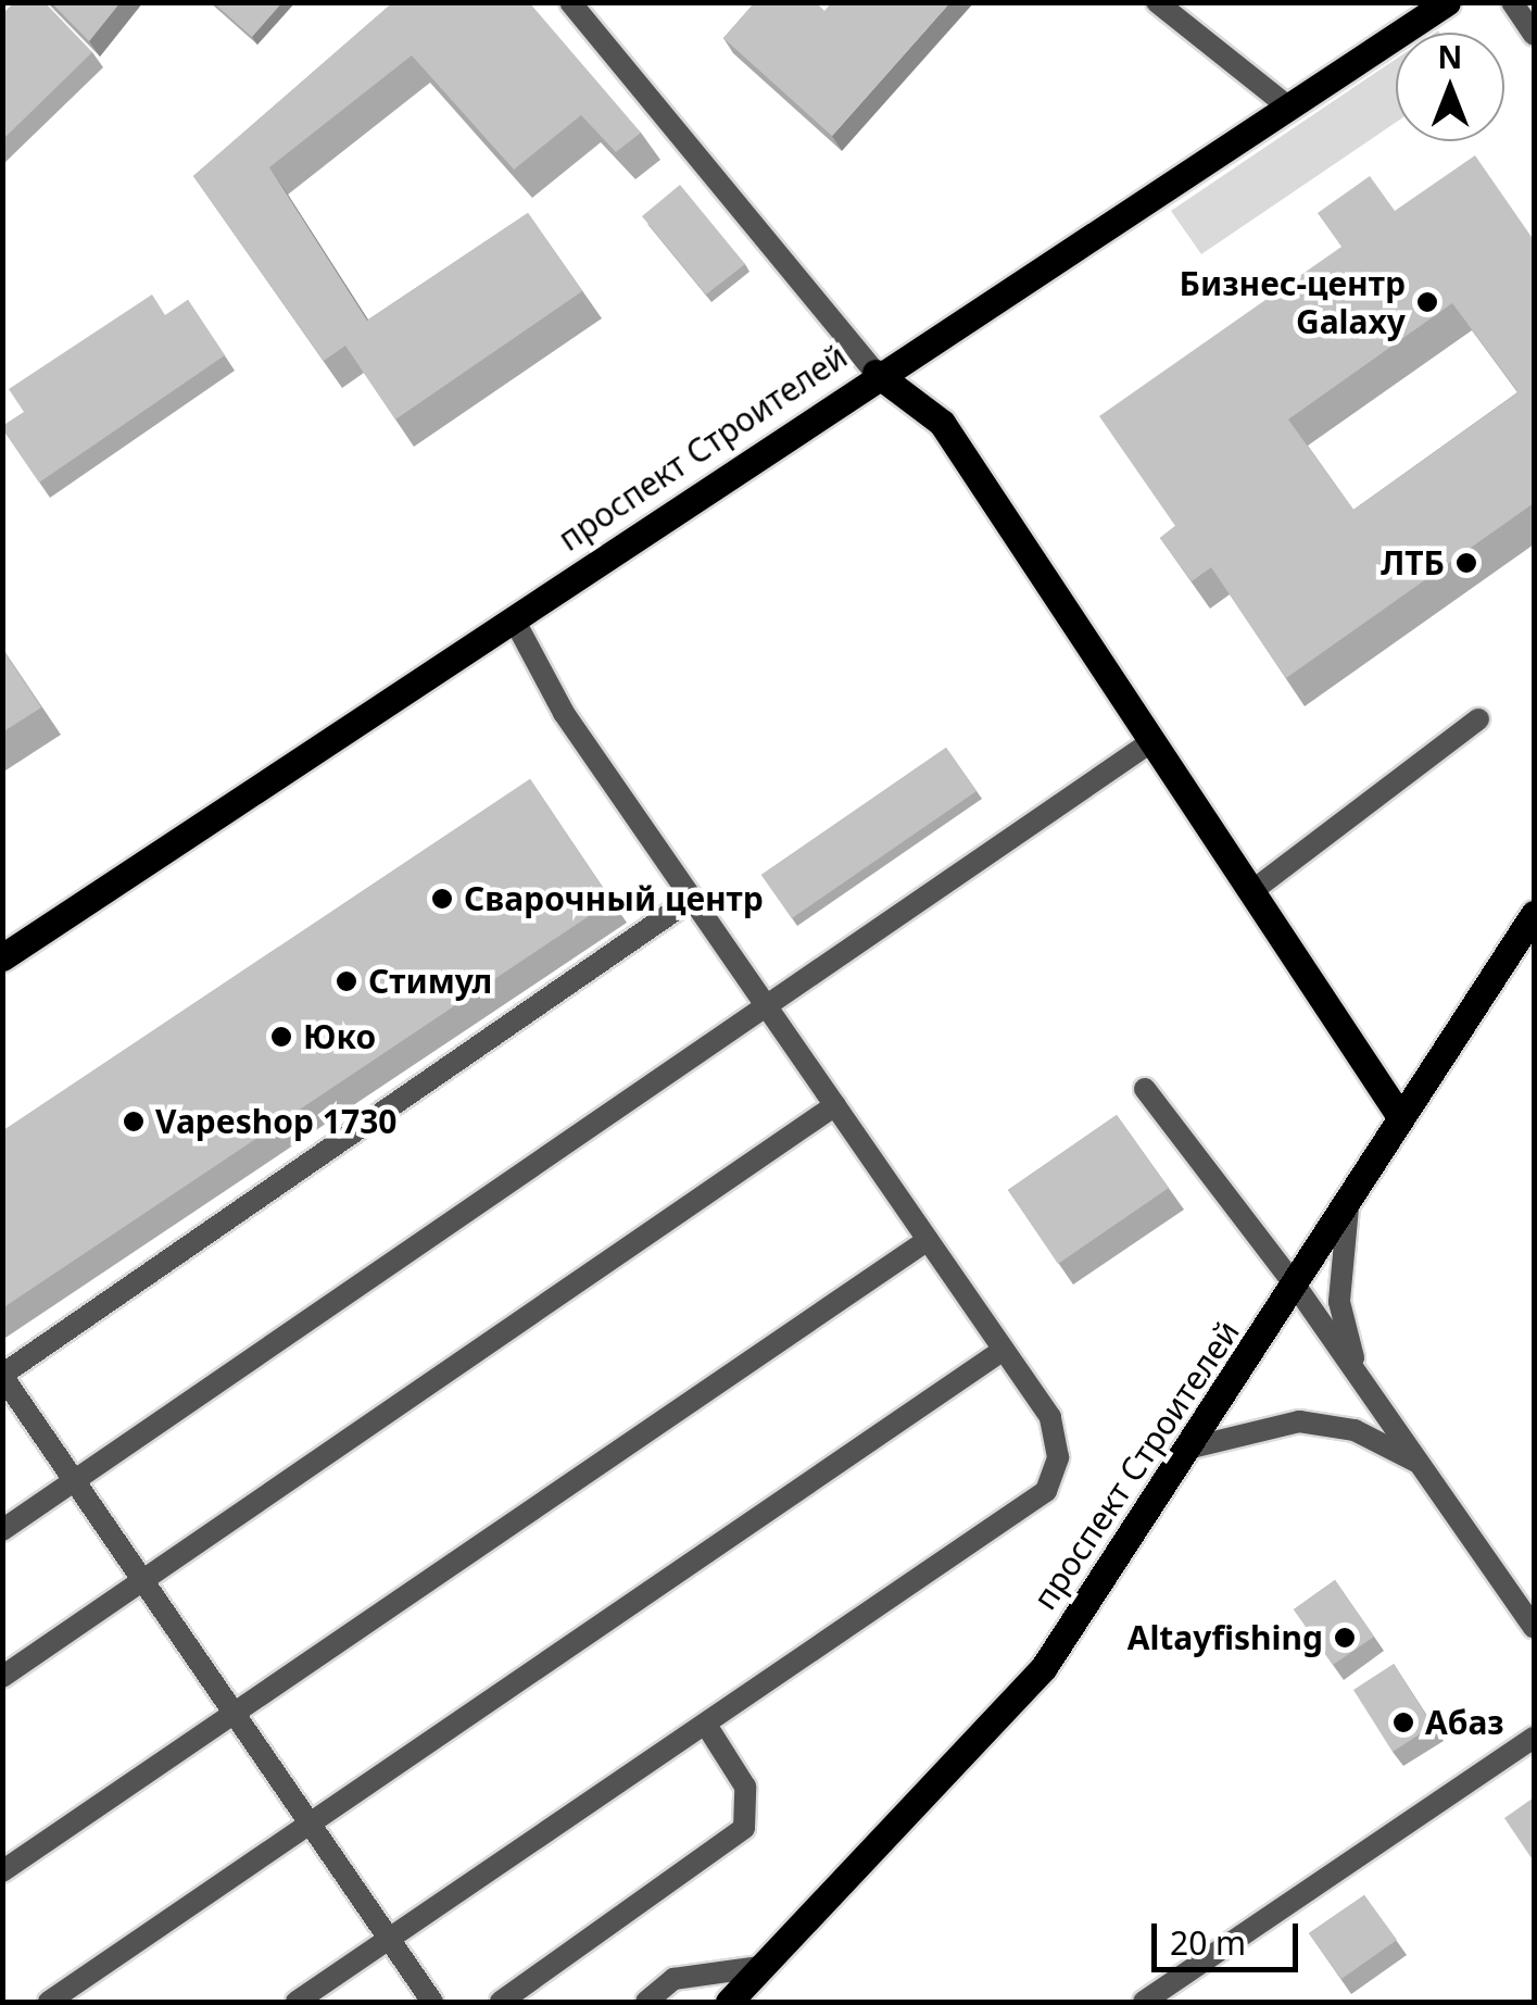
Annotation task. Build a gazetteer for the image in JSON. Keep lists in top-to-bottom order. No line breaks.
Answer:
{"streets":{"main road":["проспект Строителей"]},"places":["Бизнес-центр Galaxy","ЛТБ","Сварочный центр","Стимул","Юко","Vapeshop 1730","Altayfishing","Абаз"],"scale_bar":"20 m","north":"top"}
